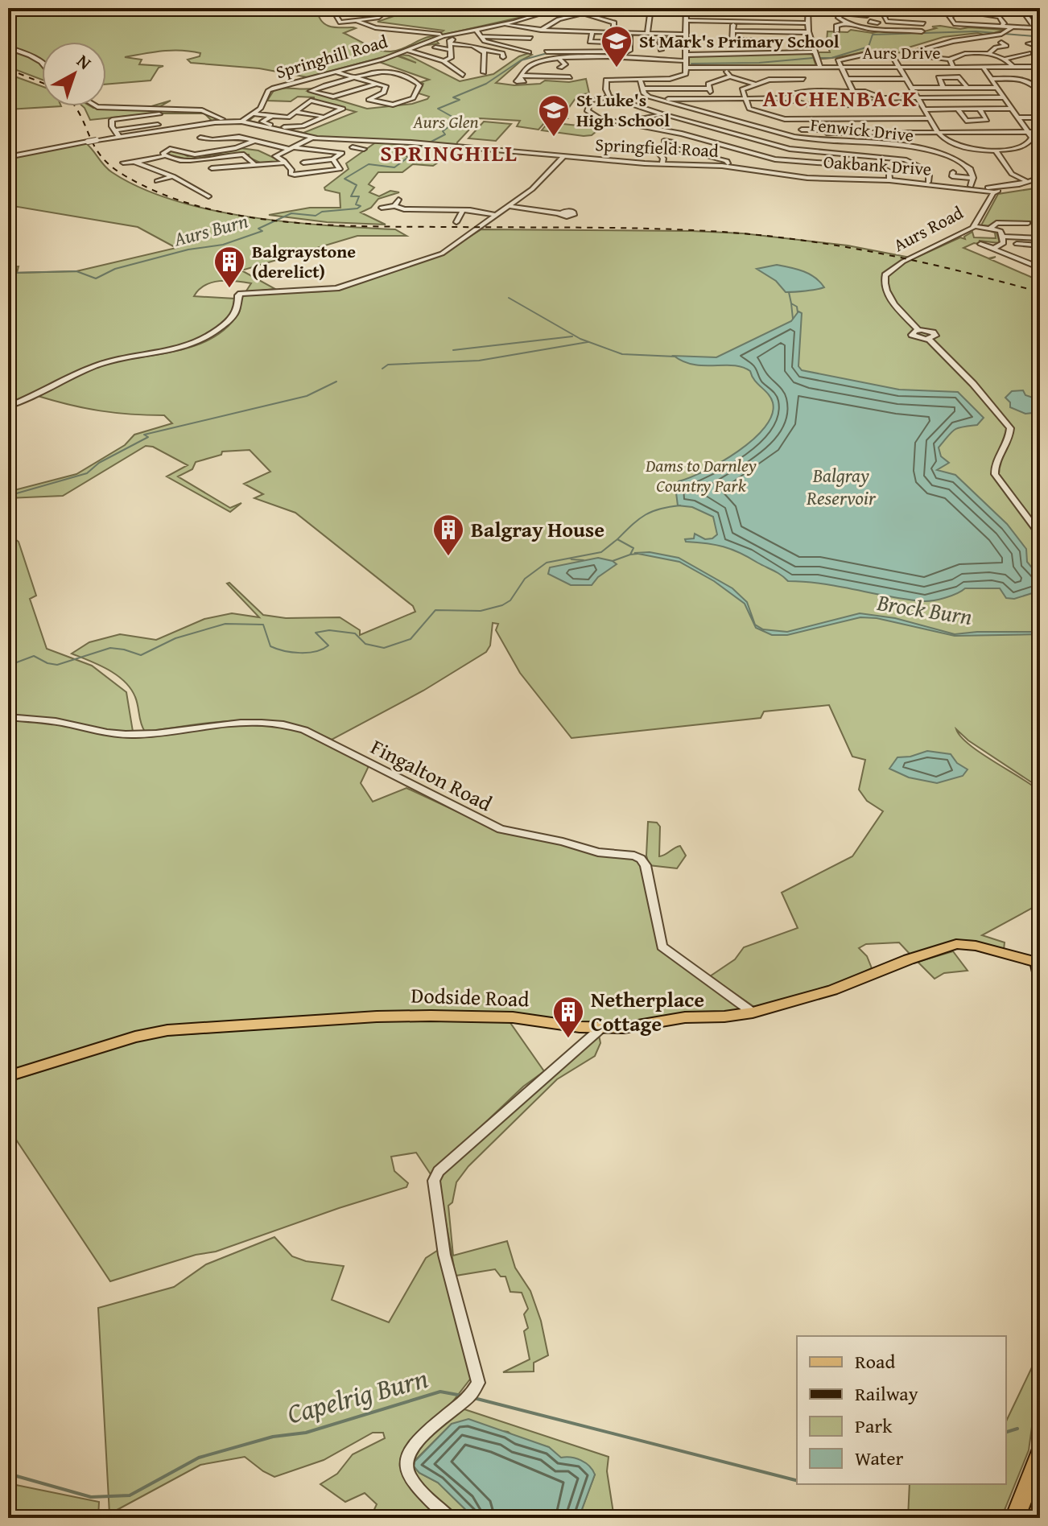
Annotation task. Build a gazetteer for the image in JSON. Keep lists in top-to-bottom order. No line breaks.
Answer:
{"streets":{"main road":["Dodside Road"],"street":["Aurs Drive","Springhill Road","Fenwick Drive","Springfield Road","Oakbank Drive","Aurs Road","Fingalton Road"]},"crossings":[["Springhill Road","Springfield Road"],["Springfield Road","Oakbank Drive"],["Springfield Road","Aurs Road"],["Fingalton Road","Dodside Road"]],"districts":["AUCHENBACK","SPRINGHILL"],"water":["Aurs Burn","Balgray Reservoir","Brock Burn","Capelrig Burn"],"parks":["Aurs Glen","Dams to Darnley Country Park"],"places":{"school or university":["St Mark's Primary School","St Luke's High School"],"building":["Balgraystone (derelict)","Balgray House","Netherplace Cottage"]},"legend":["Road","Railway","Park","Water"],"north":"top right"}
